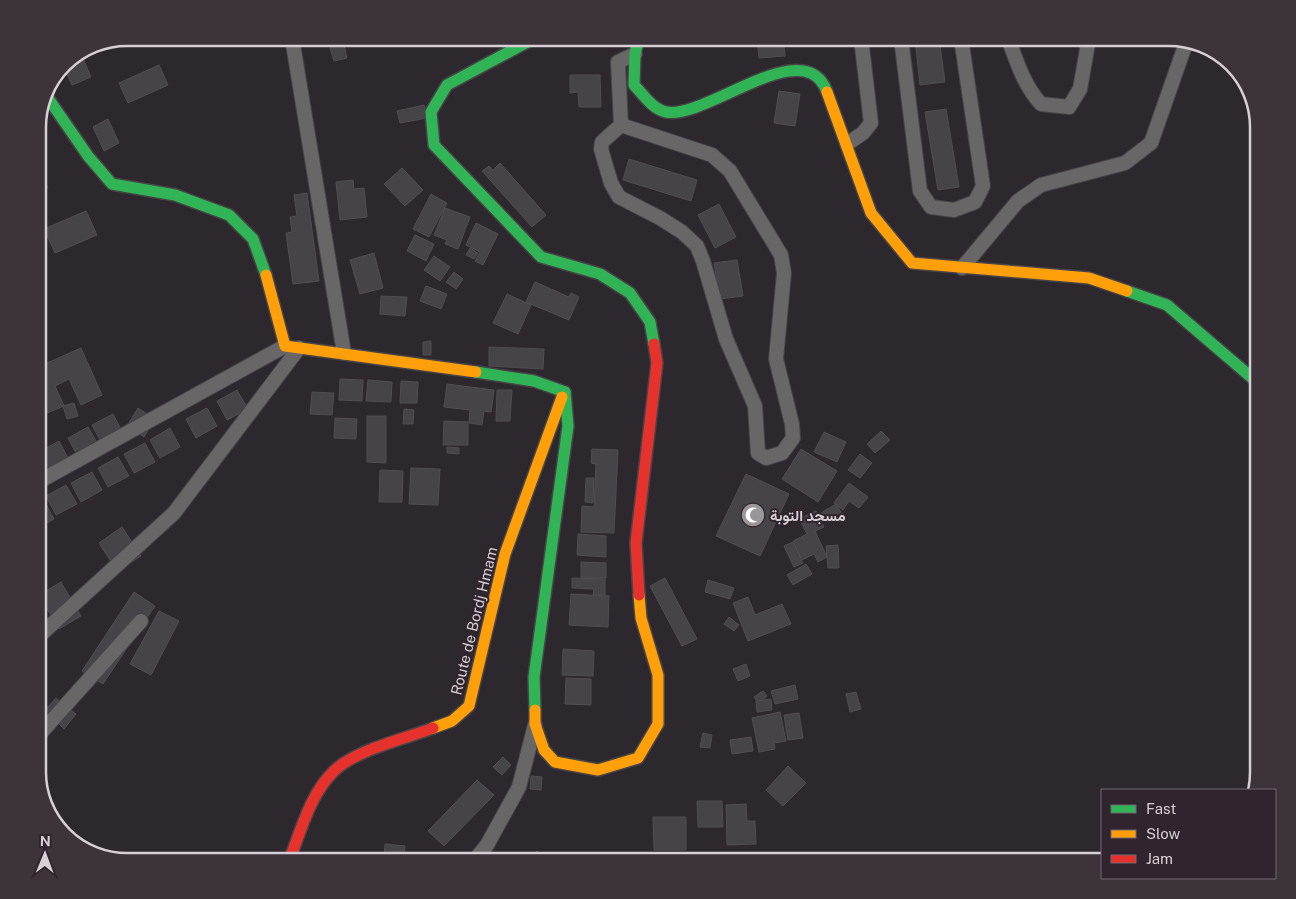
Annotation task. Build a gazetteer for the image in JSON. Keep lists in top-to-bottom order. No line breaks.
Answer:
{"streets":{"street":["Route de Bordj Hmam"]},"places":{"mosque":["مسجد التوبة"]},"legend":["Fast","Slow","Jam"],"north":"top"}
